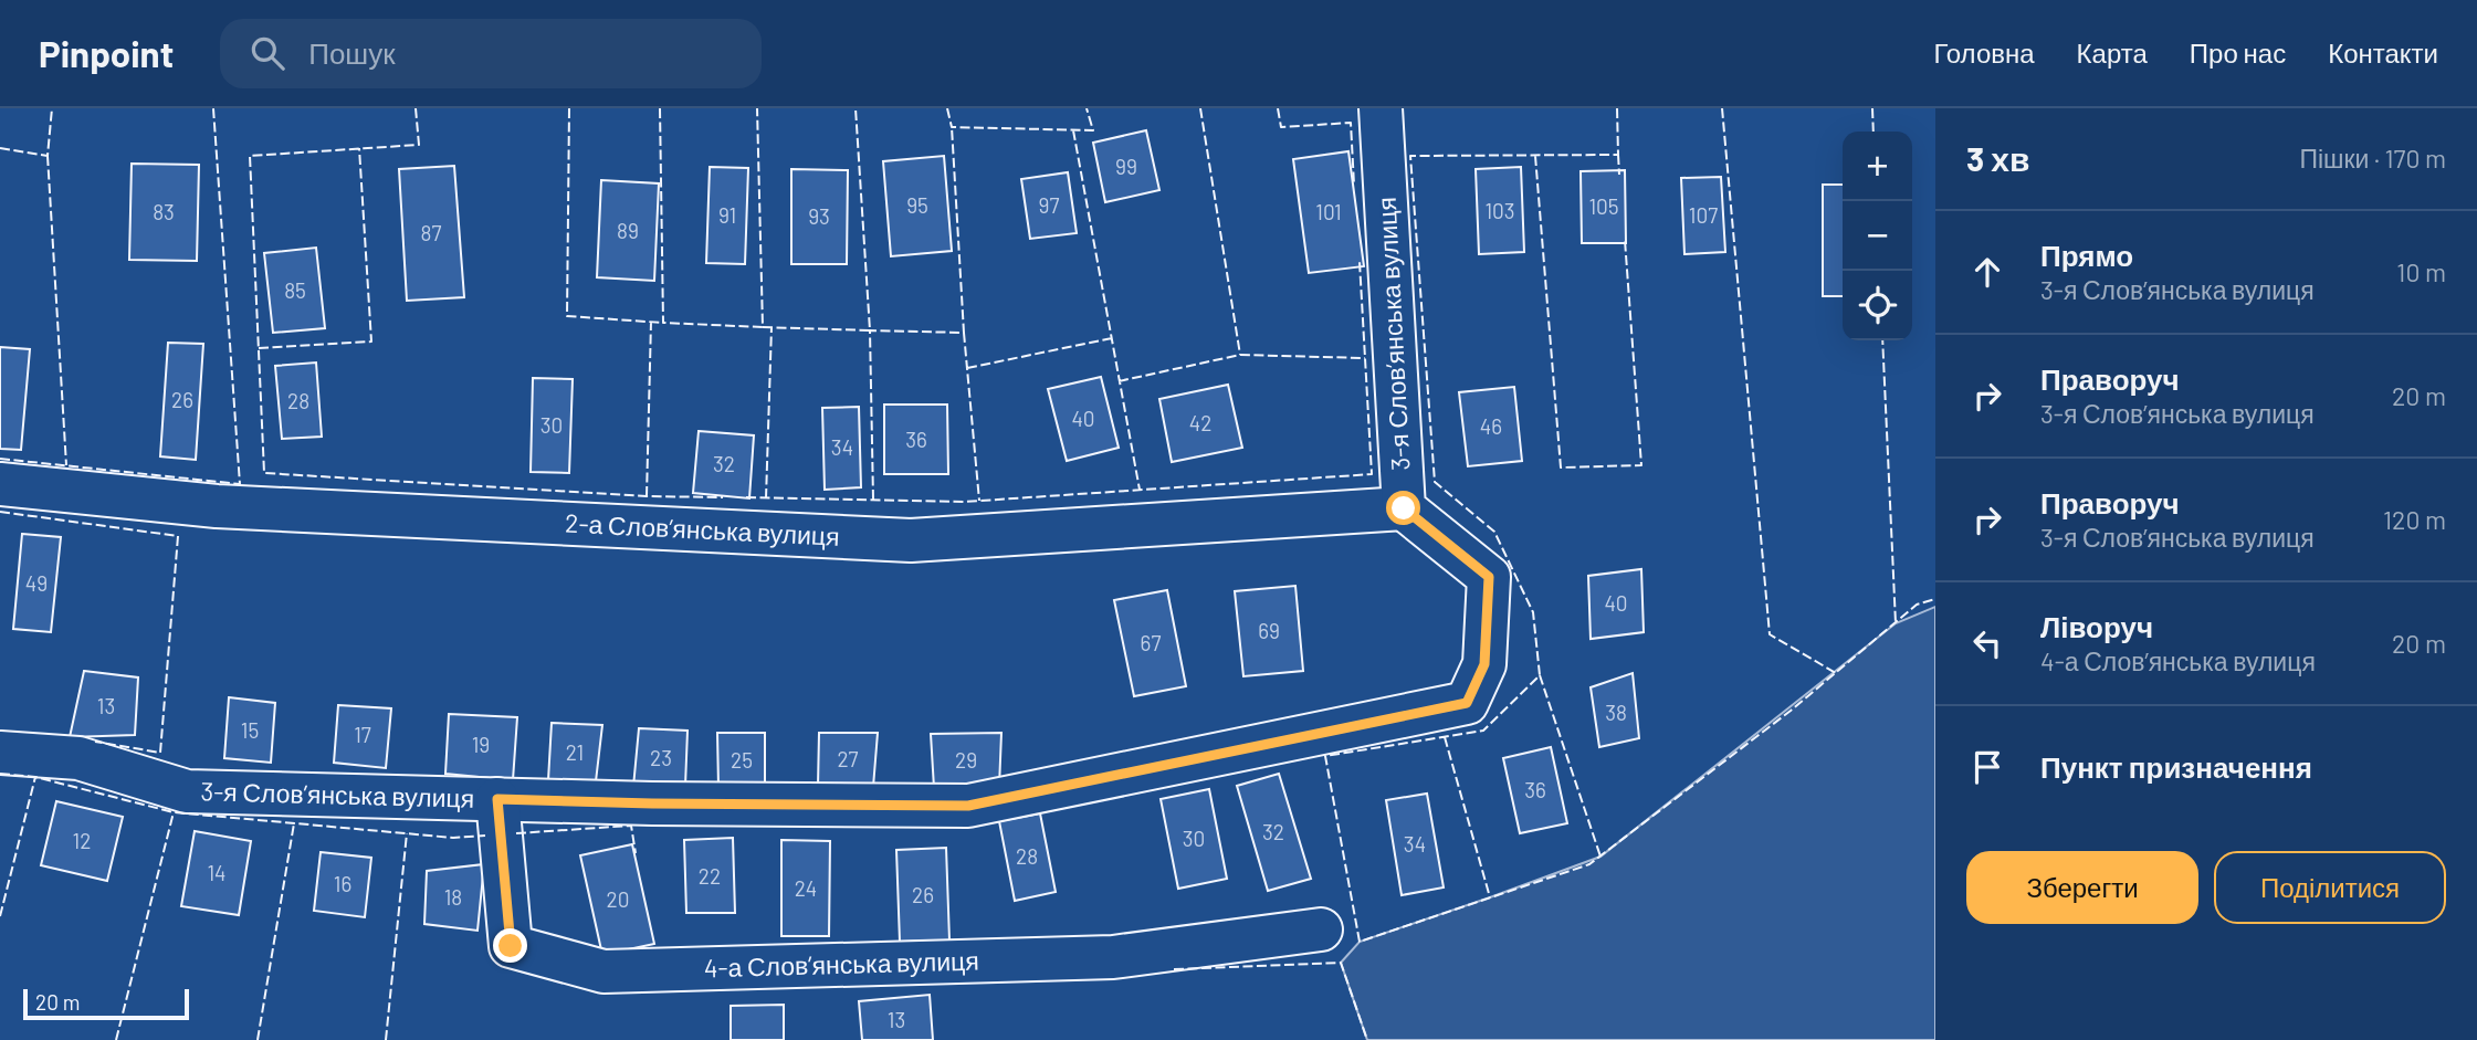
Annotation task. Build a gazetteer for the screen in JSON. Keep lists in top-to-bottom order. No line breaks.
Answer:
{"streets":{"street":["3-я Слов’янська вулиця","2-а Слов’янська вулиця","4-а Слов’янська вулиця"]},"crossings":[["3-я Слов’янська вулиця","2-а Слов’янська вулиця"],["3-я Слов’янська вулиця","4-а Слов’янська вулиця"]],"house_numbers":["99","95","97","105","103","83","101","91","107","93","89","87","85","26","28","40","42","30","46","36","34","32","49","40","69","67","13","38","15","17","19","21","23","27","25","29","36","32","30","12","34","28","14","22","16","24","26","18","20","13"],"scale_bar":"20 m","page":{"header":"Pinpoint","search":"Пошук","nav":["Головна","Карта","Про нас","Контакти"],"heading":["3 хв","Пішки · 170 m"],"map_buttons":["+","−"],"list":[["Прямо","3-я Слов’янська вулиця","10 m"],["Праворуч","3-я Слов’янська вулиця","20 m"],["Праворуч","3-я Слов’янська вулиця","120 m"],["Ліворуч","4-а Слов’янська вулиця","20 m"],"Пункт призначення"],"buttons":["Зберегти","Поділитися"],"scale":"20 m"}}
